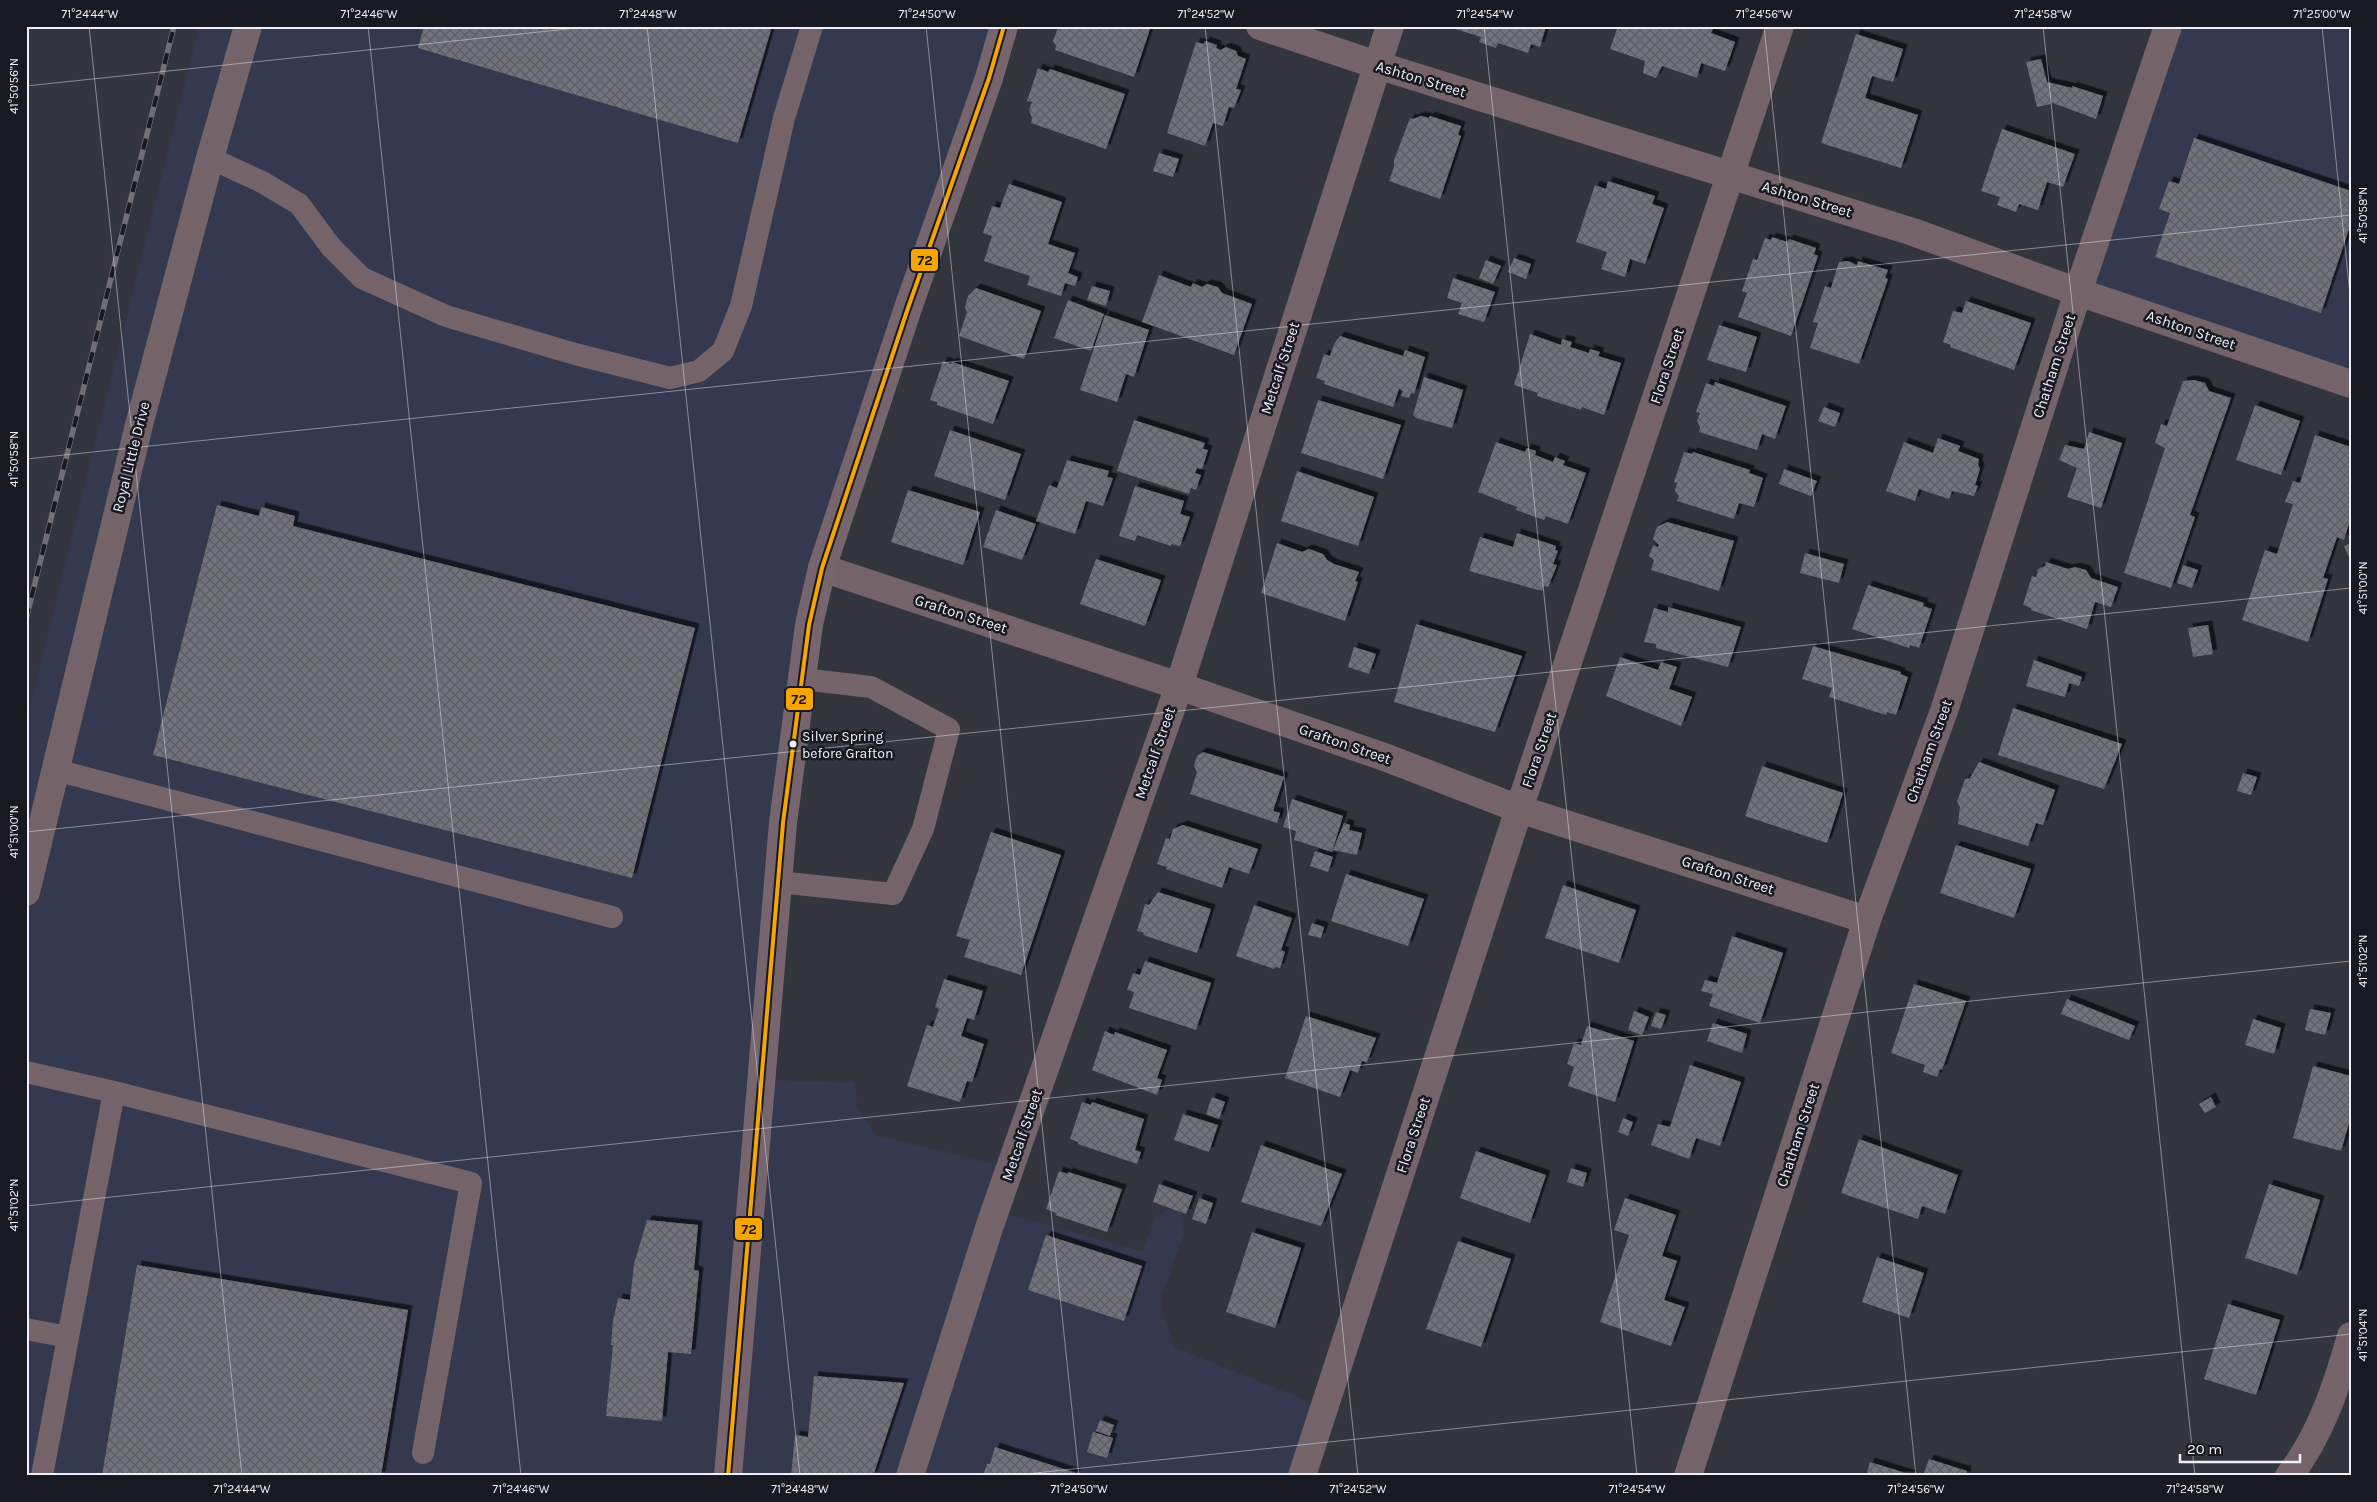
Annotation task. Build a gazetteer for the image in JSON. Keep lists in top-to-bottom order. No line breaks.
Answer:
{"streets":{"street":["Ashton Street","Flora Street","Chatham Street","Metcalf Street","Royal Little Drive","Grafton Street"]},"crossings":[["Ashton Street","Flora Street"],["Ashton Street","Chatham Street"],["Ashton Street","Metcalf Street"],["Flora Street","Grafton Street"],["Chatham Street","Grafton Street"],["Metcalf Street","Grafton Street"]],"places":["Silver Spring before Grafton"],"lines":["transit line 72"],"scale_bar":"20 m","coordinates":["71°24'44\"W","71°24'46\"W","71°24'48\"W","71°24'50\"W","71°24'52\"W","71°24'54\"W","71°24'56\"W","71°24'58\"W","71°25'00\"W","41°50'56\"N","41°50'58\"N","41°51'00\"N","41°51'02\"N","41°51'04\"N"]}
